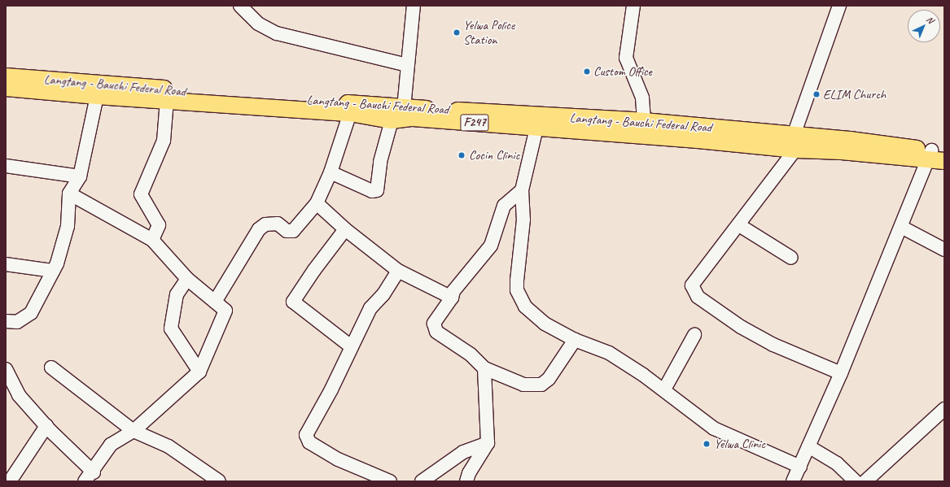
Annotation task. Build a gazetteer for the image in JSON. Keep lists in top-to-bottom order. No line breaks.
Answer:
{"streets":{"main road":["Langtang - Bauchi Federal Road","F247"]},"crossings":[["Langtang - Bauchi Federal Road","F247"]],"places":["Yelwa Police Station","Custom Office","ELIM Church","Cocin Clinic","Yelwa Clinic"],"north":"top right"}
